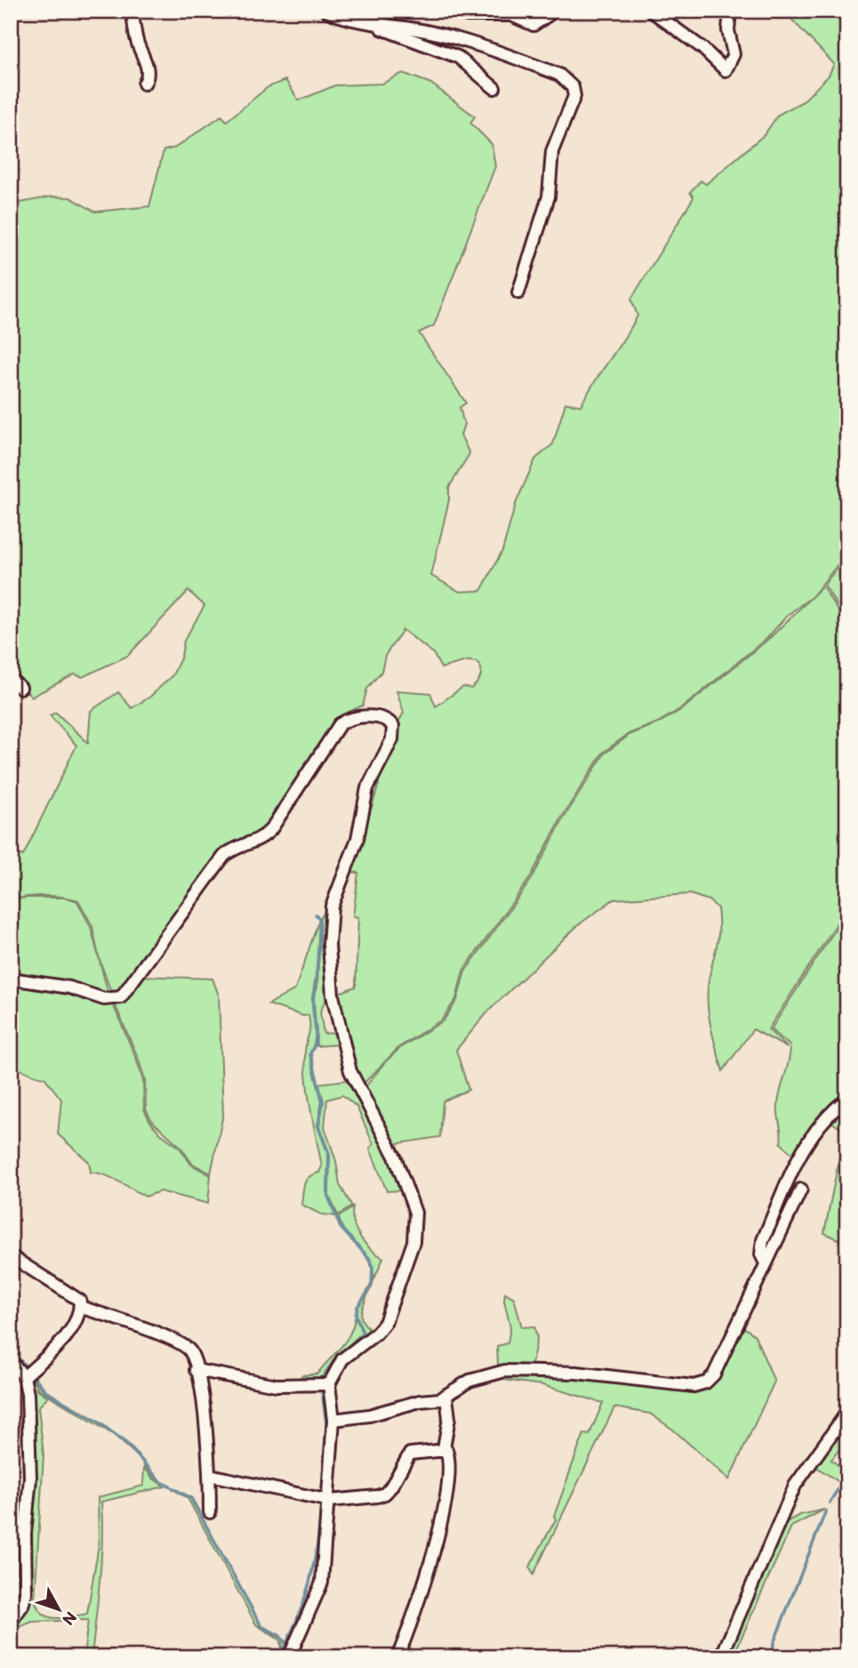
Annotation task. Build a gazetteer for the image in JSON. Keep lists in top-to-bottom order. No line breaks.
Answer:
{"north":"bottom right"}
